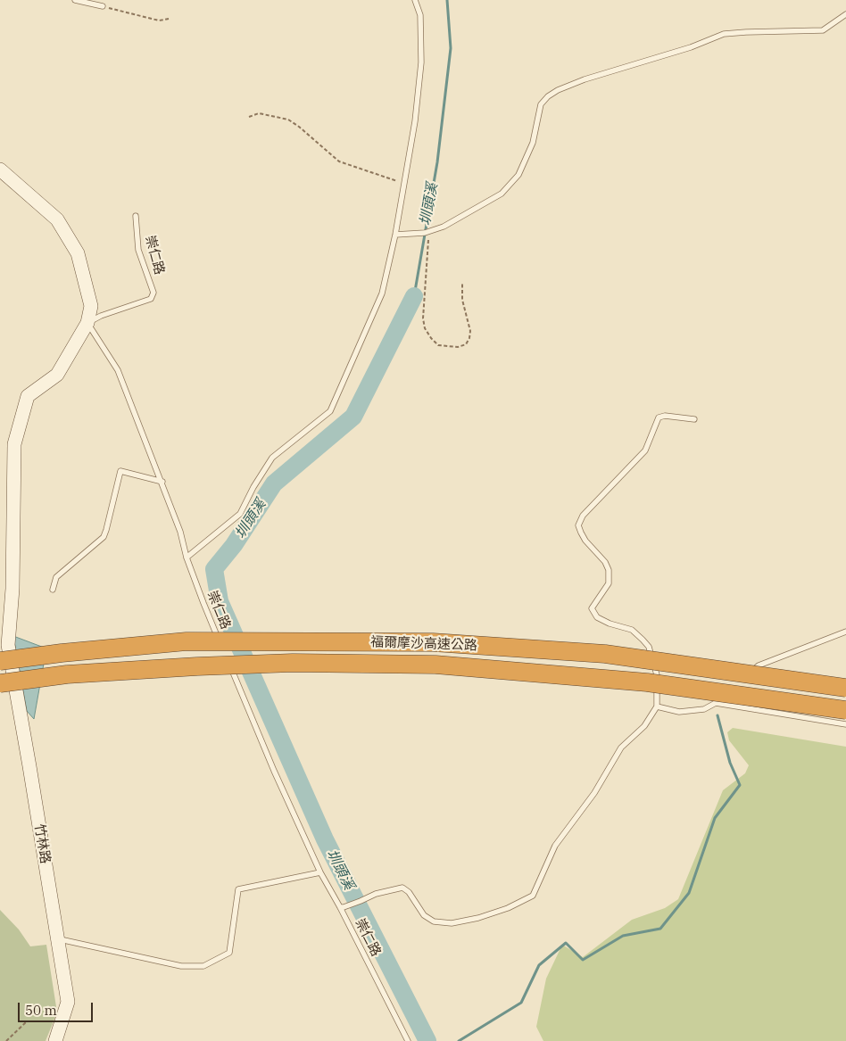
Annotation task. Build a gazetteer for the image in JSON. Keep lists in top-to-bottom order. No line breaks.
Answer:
{"streets":{"highway":["福爾摩沙高速公路"],"street":["竹林路"],"lane":["崇仁路"]},"crossings":[["崇仁路","竹林路"],["福爾摩沙高速公路","竹林路"]],"water":["圳頭溪"],"scale_bar":"50 m"}
